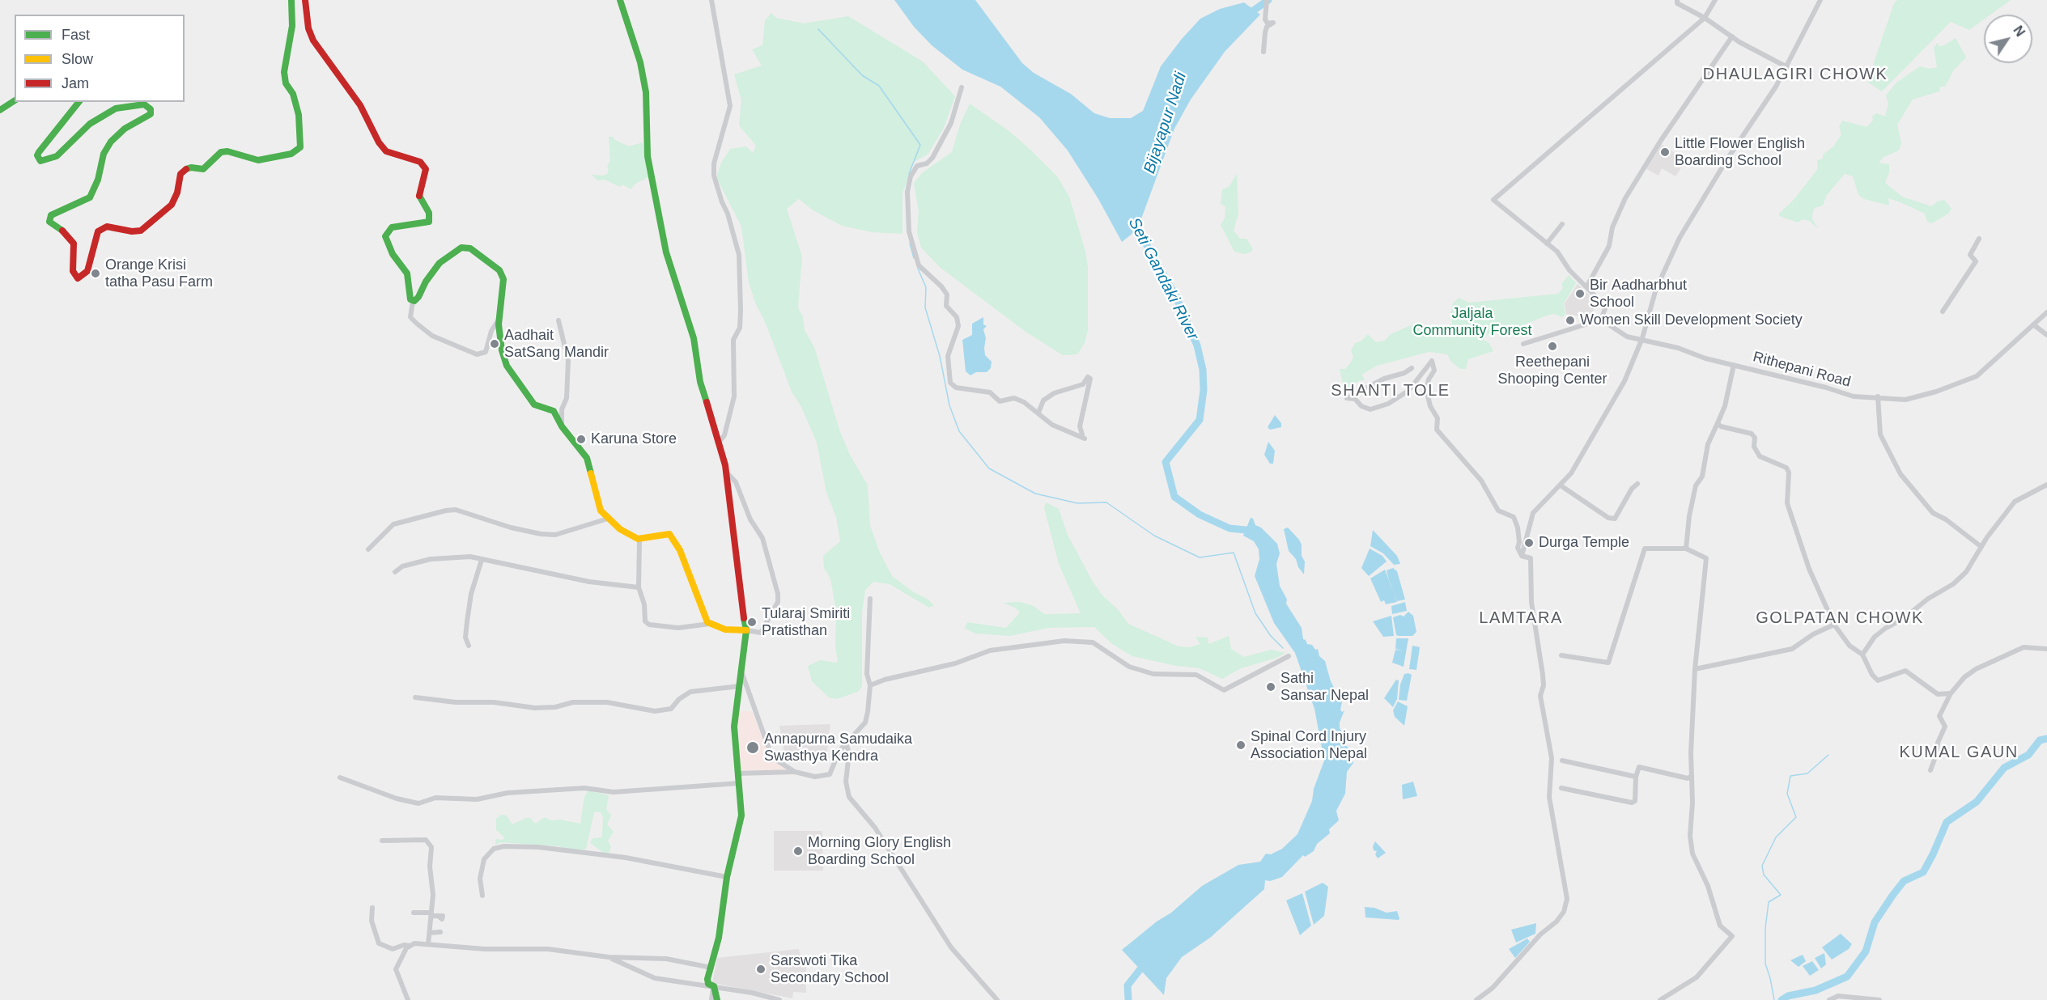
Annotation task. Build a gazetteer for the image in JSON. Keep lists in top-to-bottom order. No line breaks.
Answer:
{"streets":{"street":["Rithepani Road"]},"districts":["DHAULAGIRI CHOWK","SHANTI TOLE","LAMTARA","GOLPATAN CHOWK","KUMAL GAUN"],"water":["Bijayapur Nadi","Seti Gandaki River"],"parks":["Jaljala Community Forest"],"places":["Little Flower English Boarding School","Orange Krisi tatha Pasu Farm","Bir Aadharbhut School","Women Skill Development Society","Aadhait SatSang Mandir","Reethepani Shooping Center","Karuna Store","Durga Temple","Tularaj Smiriti Pratisthan","Sathi Sansar Nepal","Spinal Cord Injury Association Nepal","Annapurna Samudaika Swasthya Kendra","Morning Glory English Boarding School","Sarswoti Tika Secondary School"],"legend":["Fast","Slow","Jam"],"north":"top right"}
